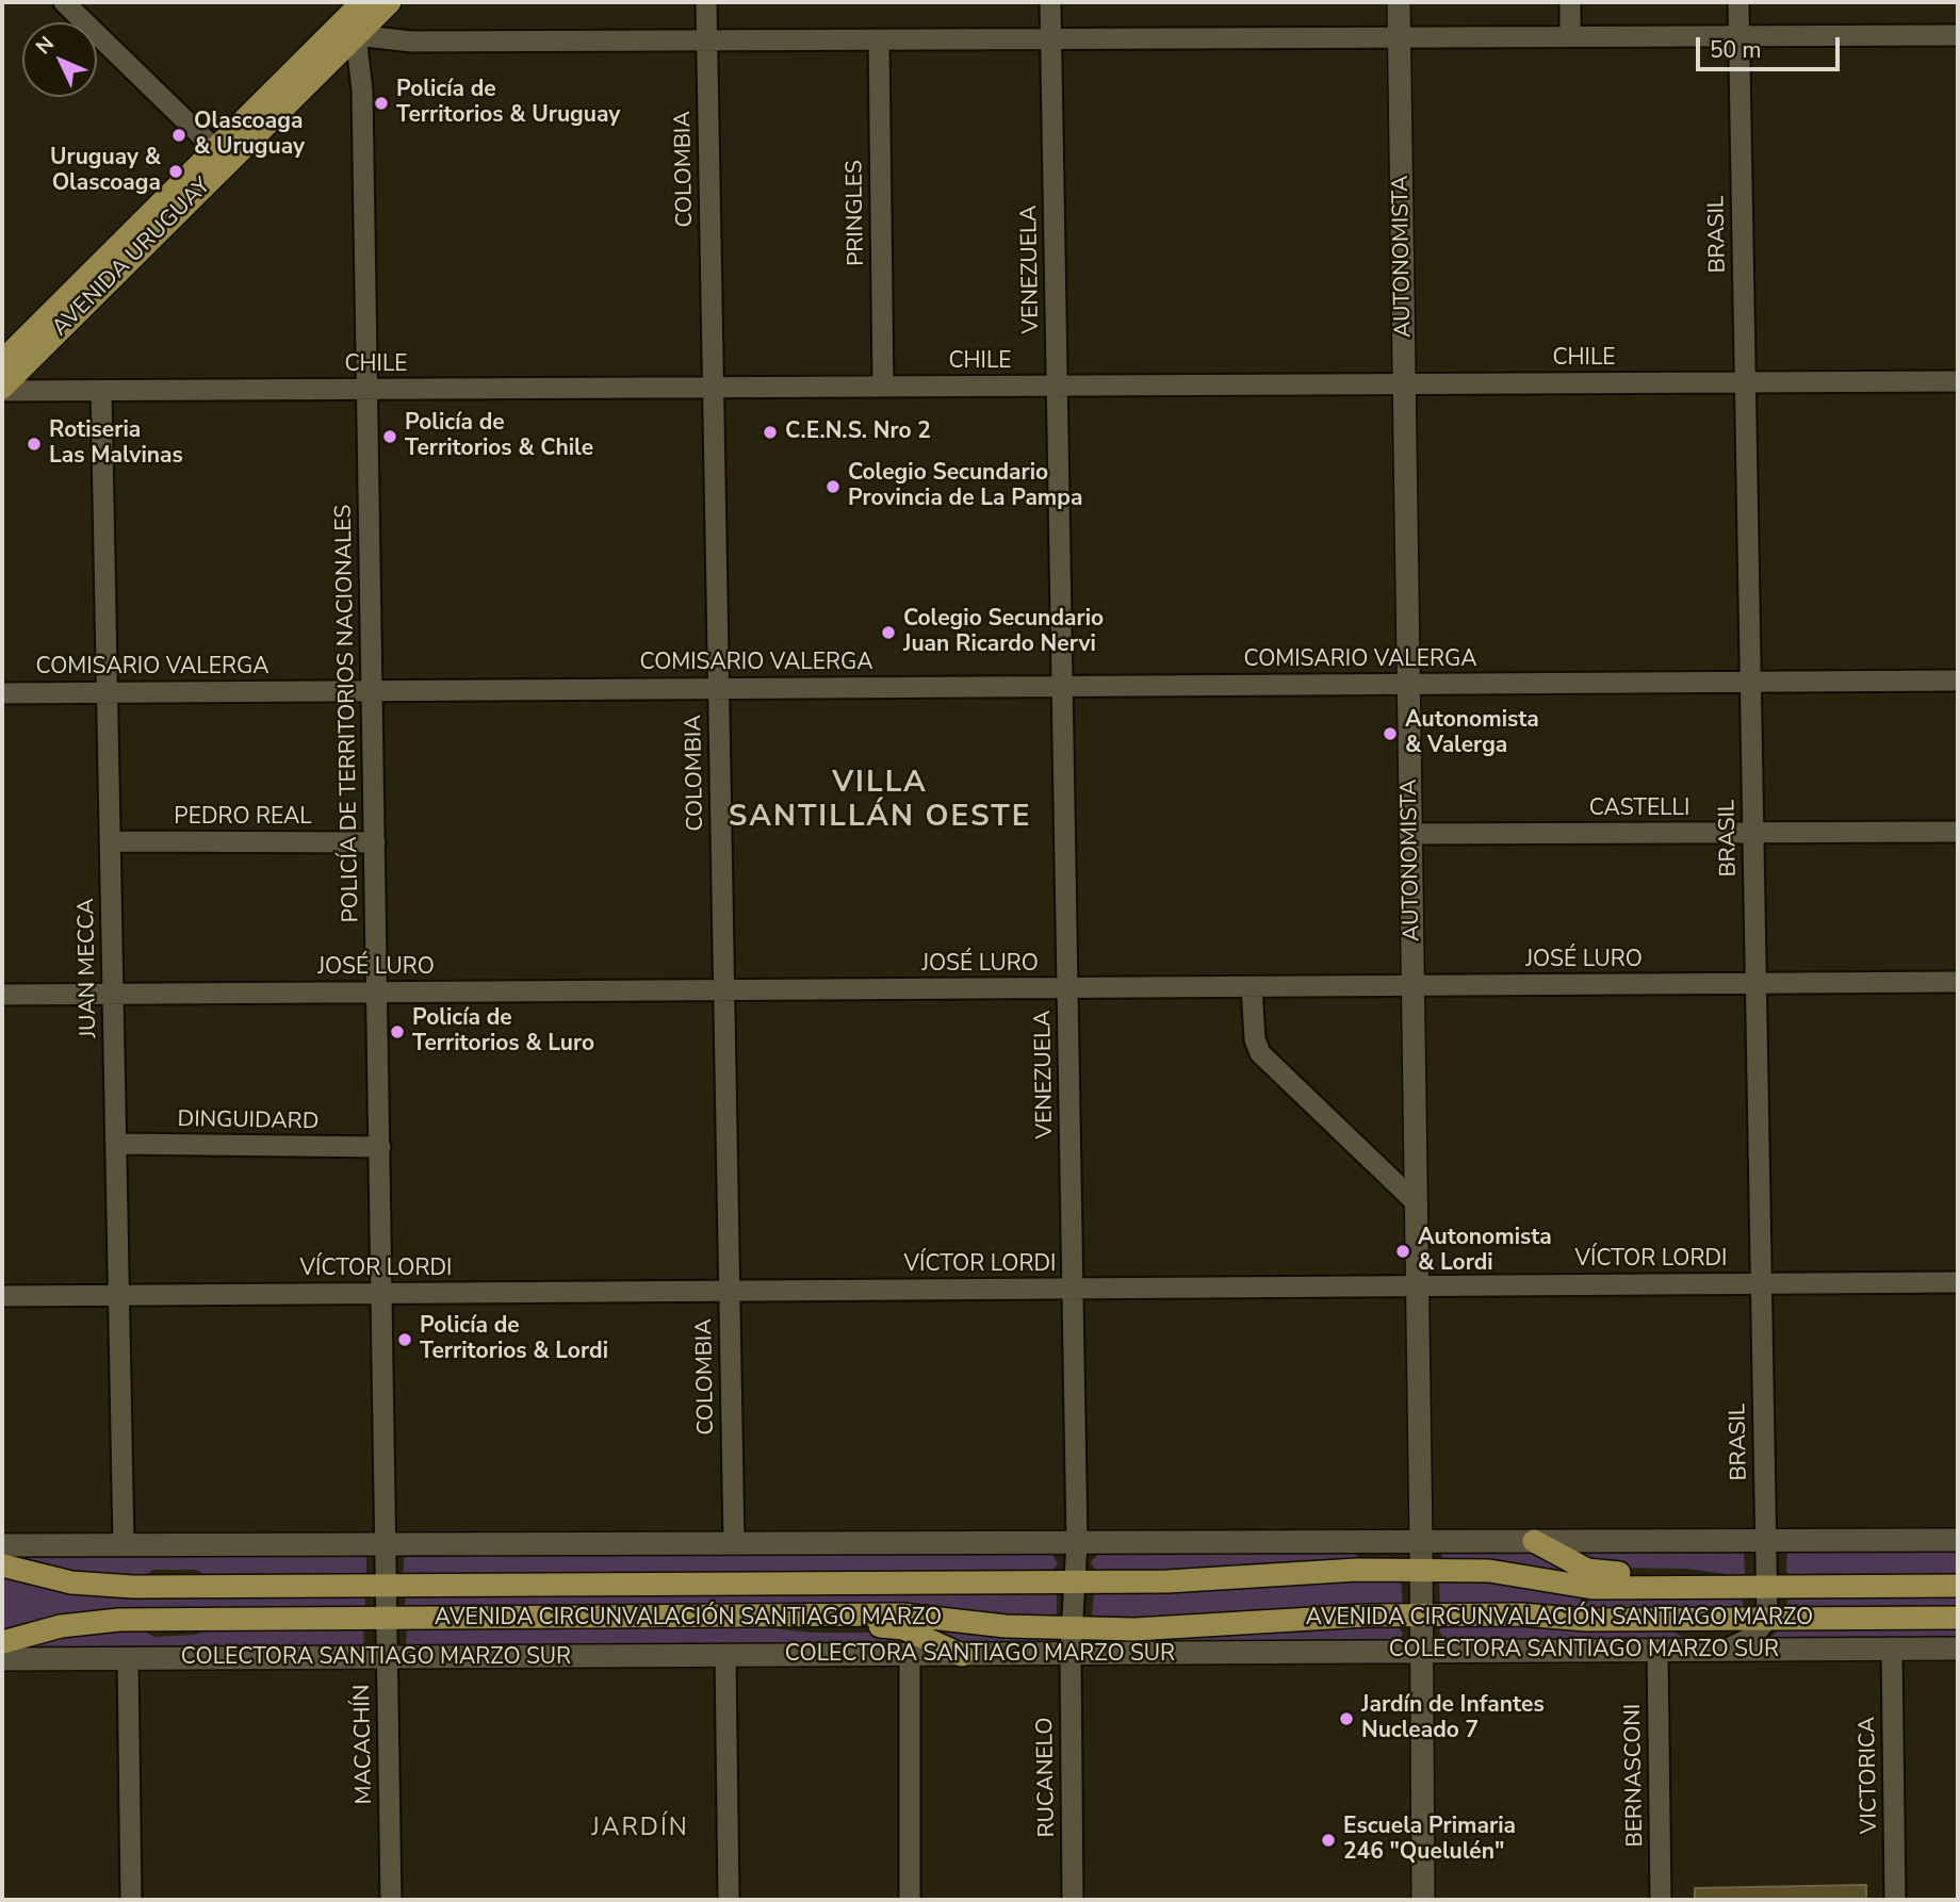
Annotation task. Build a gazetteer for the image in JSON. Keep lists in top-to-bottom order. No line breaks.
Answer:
{"streets":{"main road":["AVENIDA URUGUAY","AVENIDA CIRCUNVALACIÓN SANTIAGO MARZO"],"street":["COLOMBIA","PRINGLES","BRASIL","AUTONOMISTA","VENEZUELA","CHILE","COMISARIO VALERGA","POLICÍA DE TERRITORIOS NACIONALES","CASTELLI","PEDRO REAL","JOSÉ LURO","JUAN MECCA","DINGUIDARD","VÍCTOR LORDI","COLECTORA SANTIAGO MARZO SUR","MACACHÍN","BERNASCONI","VICTORICA","RUCANELO"]},"crossings":[["COLOMBIA","CHILE"],["COLOMBIA","COMISARIO VALERGA"],["COLOMBIA","JOSÉ LURO"],["COLOMBIA","VÍCTOR LORDI"],["PRINGLES","CHILE"],["BRASIL","CHILE"],["BRASIL","COMISARIO VALERGA"],["BRASIL","CASTELLI"],["BRASIL","JOSÉ LURO"],["BRASIL","VÍCTOR LORDI"],["BRASIL","AVENIDA CIRCUNVALACIÓN SANTIAGO MARZO"],["AUTONOMISTA","CHILE"],["AUTONOMISTA","COMISARIO VALERGA"],["AUTONOMISTA","CASTELLI"],["AUTONOMISTA","JOSÉ LURO"],["AUTONOMISTA","VÍCTOR LORDI"],["AUTONOMISTA","AVENIDA CIRCUNVALACIÓN SANTIAGO MARZO"],["AUTONOMISTA","COLECTORA SANTIAGO MARZO SUR"],["AVENIDA URUGUAY","CHILE"],["AVENIDA URUGUAY","POLICÍA DE TERRITORIOS NACIONALES"],["VENEZUELA","CHILE"],["VENEZUELA","COMISARIO VALERGA"],["VENEZUELA","JOSÉ LURO"],["VENEZUELA","VÍCTOR LORDI"],["VENEZUELA","AVENIDA CIRCUNVALACIÓN SANTIAGO MARZO"],["VENEZUELA","COLECTORA SANTIAGO MARZO SUR"],["VENEZUELA","RUCANELO"],["CHILE","POLICÍA DE TERRITORIOS NACIONALES"],["CHILE","JUAN MECCA"],["COMISARIO VALERGA","POLICÍA DE TERRITORIOS NACIONALES"],["COMISARIO VALERGA","JUAN MECCA"],["POLICÍA DE TERRITORIOS NACIONALES","PEDRO REAL"],["POLICÍA DE TERRITORIOS NACIONALES","JOSÉ LURO"],["POLICÍA DE TERRITORIOS NACIONALES","DINGUIDARD"],["POLICÍA DE TERRITORIOS NACIONALES","VÍCTOR LORDI"],["POLICÍA DE TERRITORIOS NACIONALES","MACACHÍN"],["PEDRO REAL","JUAN MECCA"],["JOSÉ LURO","JUAN MECCA"],["JUAN MECCA","DINGUIDARD"],["JUAN MECCA","VÍCTOR LORDI"],["AVENIDA CIRCUNVALACIÓN SANTIAGO MARZO","MACACHÍN"],["COLECTORA SANTIAGO MARZO SUR","MACACHÍN"],["COLECTORA SANTIAGO MARZO SUR","BERNASCONI"],["COLECTORA SANTIAGO MARZO SUR","VICTORICA"],["COLECTORA SANTIAGO MARZO SUR","RUCANELO"]],"districts":["VILLA SANTILLÁN OESTE","JARDÍN"],"places":["Policía de Territorios & Uruguay","Olascoaga & Uruguay","Uruguay & Olascoaga","C.E.N.S. Nro 2","Policía de Territorios & Chile","Rotiseria Las Malvinas","Colegio Secundario Provincia de La Pampa","Colegio Secundario Juan Ricardo Nervi","Autonomista & Valerga","Policía de Territorios & Luro","Autonomista & Lordi","Policía de Territorios & Lordi","Jardín de Infantes Nucleado 7","Escuela Primaria 246 \"Quelulén\""],"scale_bar":"50 m","north":"top left"}
